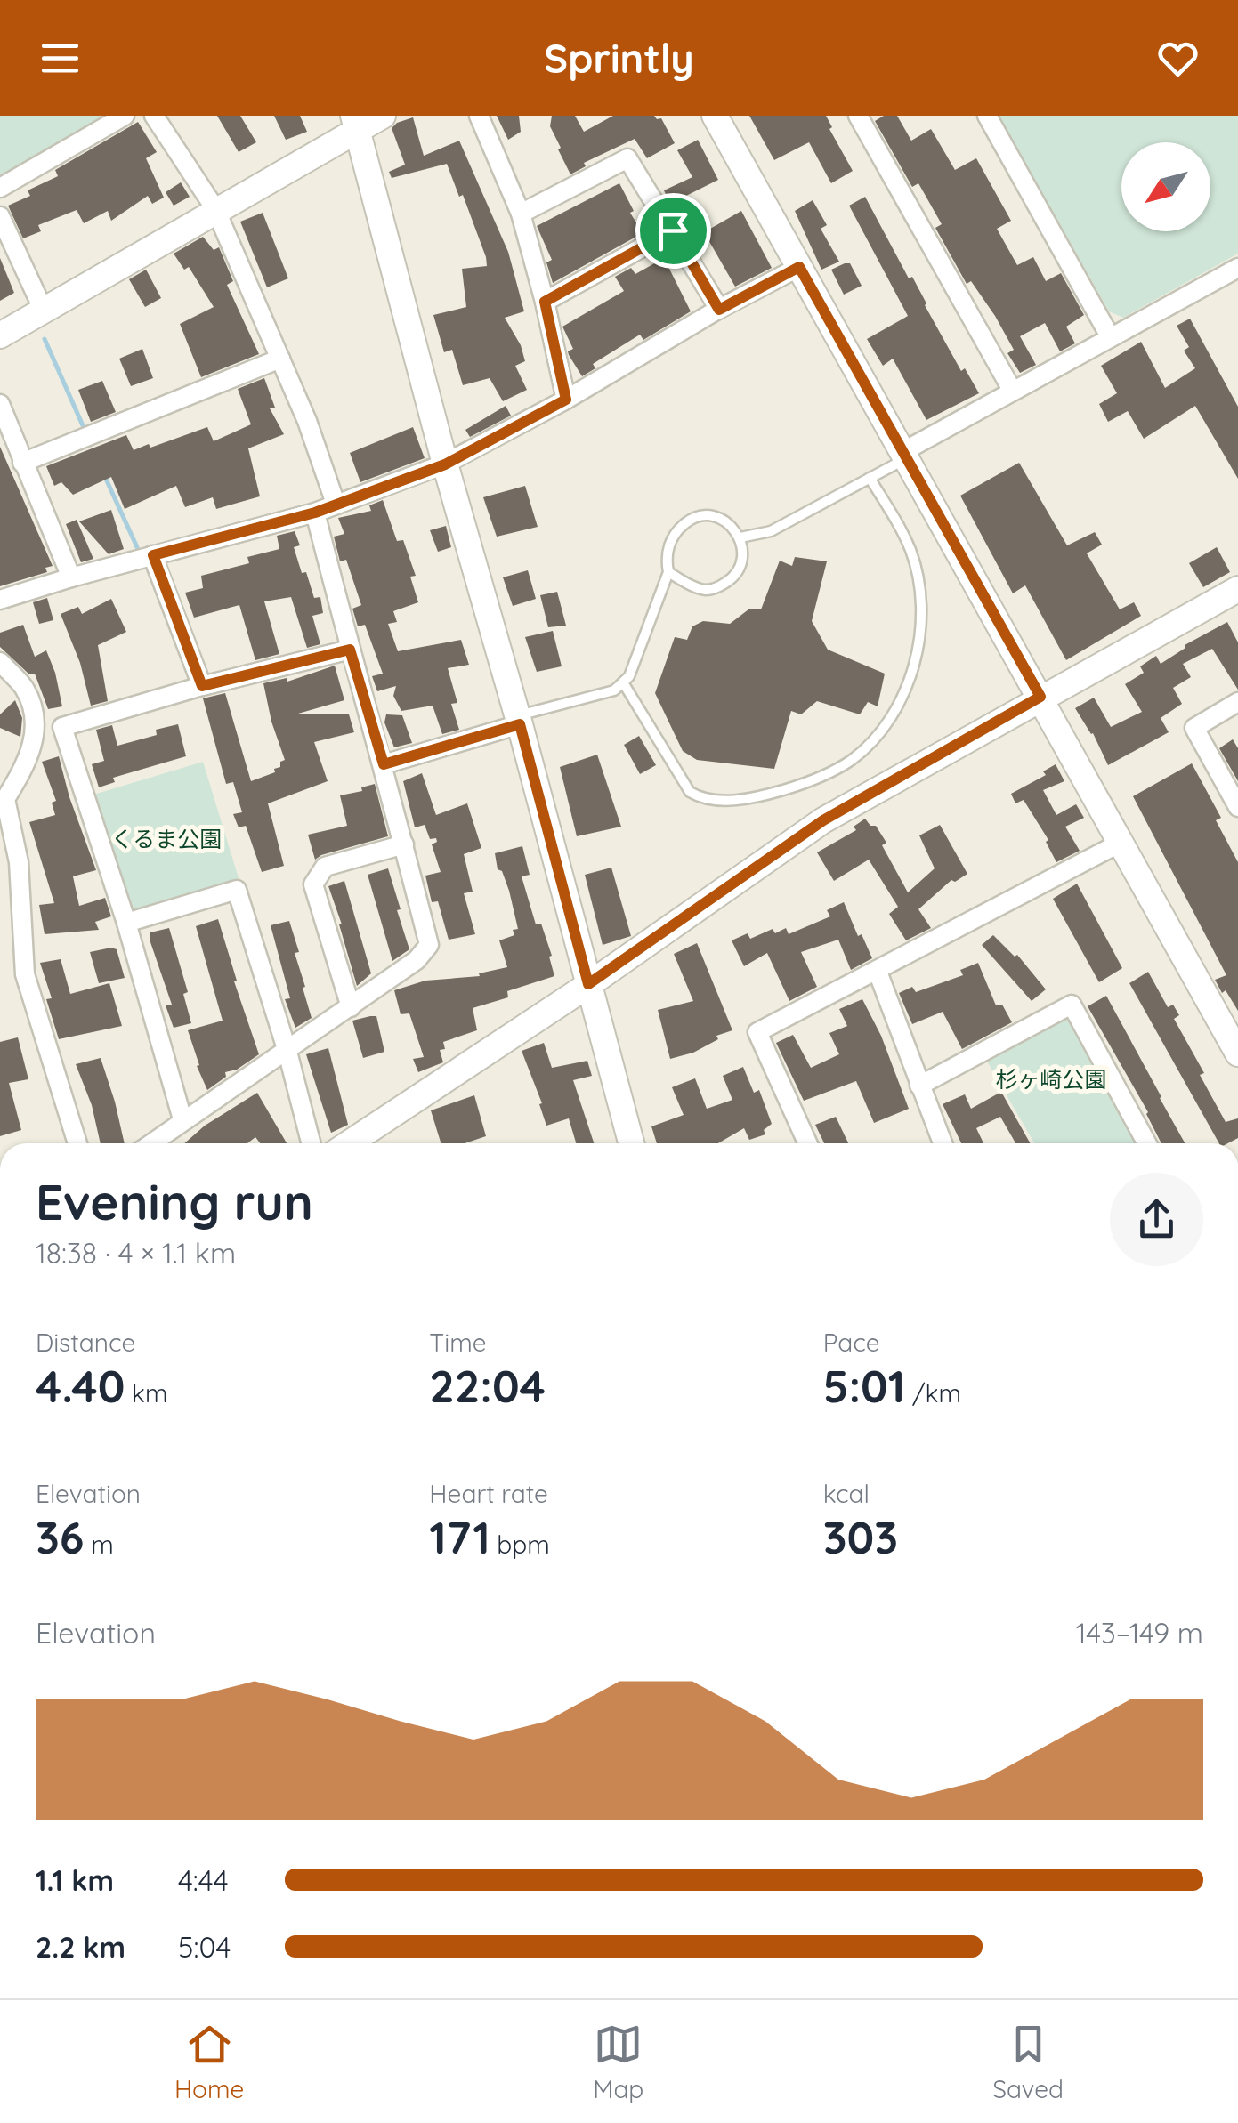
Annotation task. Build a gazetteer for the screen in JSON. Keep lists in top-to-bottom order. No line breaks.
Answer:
{"parks":["くるま公園","杉ヶ崎公園"],"north":"bottom left","page":{"header":"Sprintly","heading":["Evening run","18:38 · 4 × 1.1 km"],"stats":[["Distance","4.40 km"],["Time","22:04"],["Pace","5:01 /km"],["Elevation","36 m"],["Heart rate","171 bpm"],["kcal","303"]],"chart":["Elevation","143–149 m"],"list":[{"name":"1.1 km","note":"4:44"},{"name":"2.2 km","note":"5:04"}],"tabs":["Home","Map","Saved"]}}
